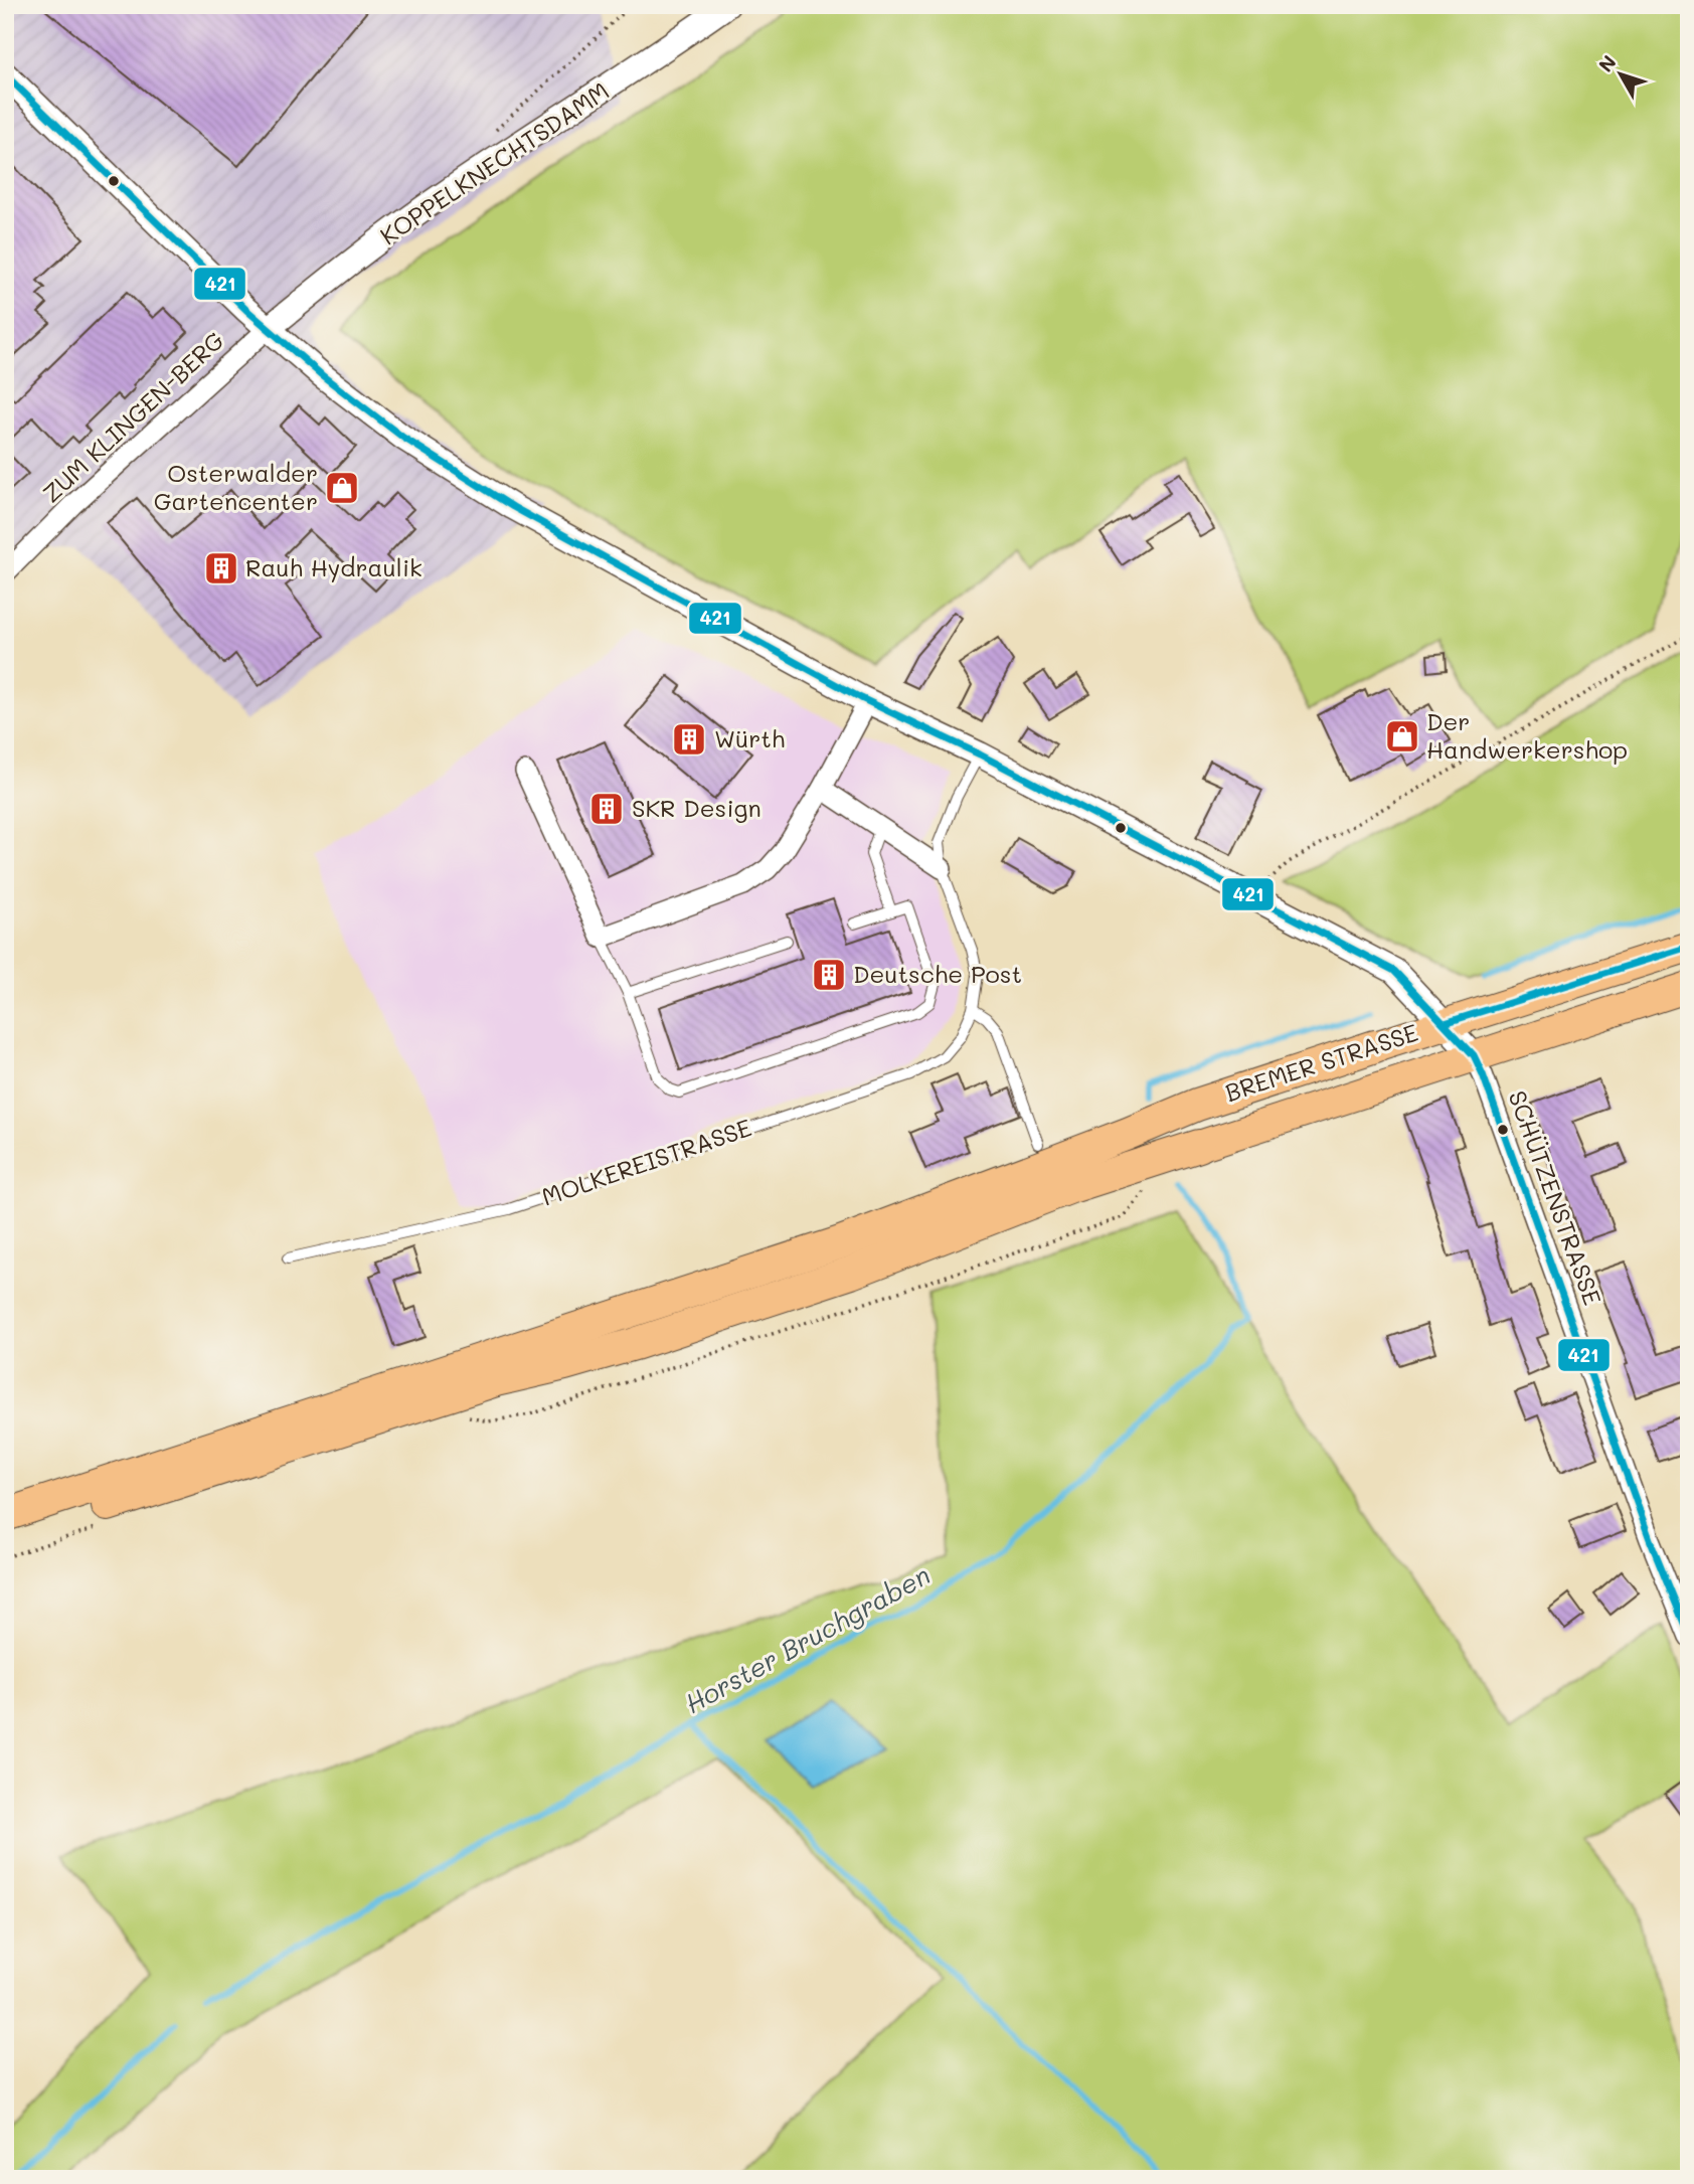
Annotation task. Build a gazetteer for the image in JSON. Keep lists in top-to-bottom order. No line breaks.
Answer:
{"streets":{"highway":["BREMER STRASSE"],"street":["KOPPELKNECHTSDAMM","ZUM KLINGEN-BERG","SCHÜTZENSTRASSE"],"lane":["MOLKEREISTRASSE"]},"crossings":[["KOPPELKNECHTSDAMM","ZUM KLINGEN-BERG"],["BREMER STRASSE","SCHÜTZENSTRASSE"]],"water":["Horster Bruchgraben"],"places":{"shop":["Osterwalder Gartencenter","Der Handwerkershop"],"building":["Rauh Hydraulik","Würth","SKR Design","Deutsche Post"]},"lines":["transit line 421"],"north":"top left"}
